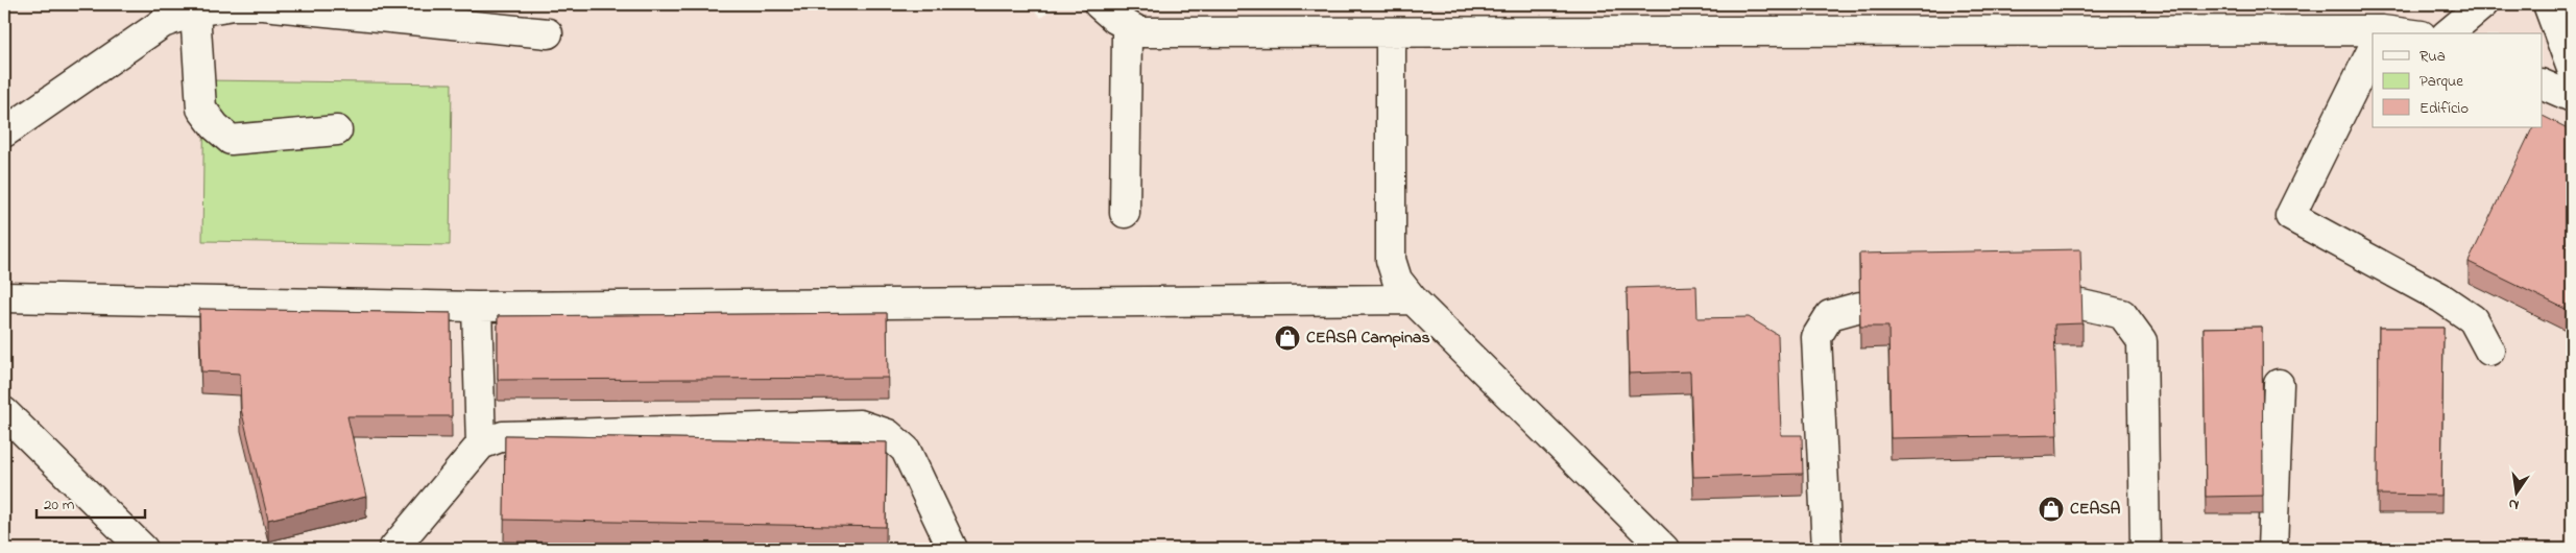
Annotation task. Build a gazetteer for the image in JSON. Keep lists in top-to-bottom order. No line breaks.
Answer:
{"places":{"shop":["CEASA Campinas","CEASA"]},"legend":["Rua","Parque","Edifício"],"scale_bar":"20 m","north":"bottom"}
